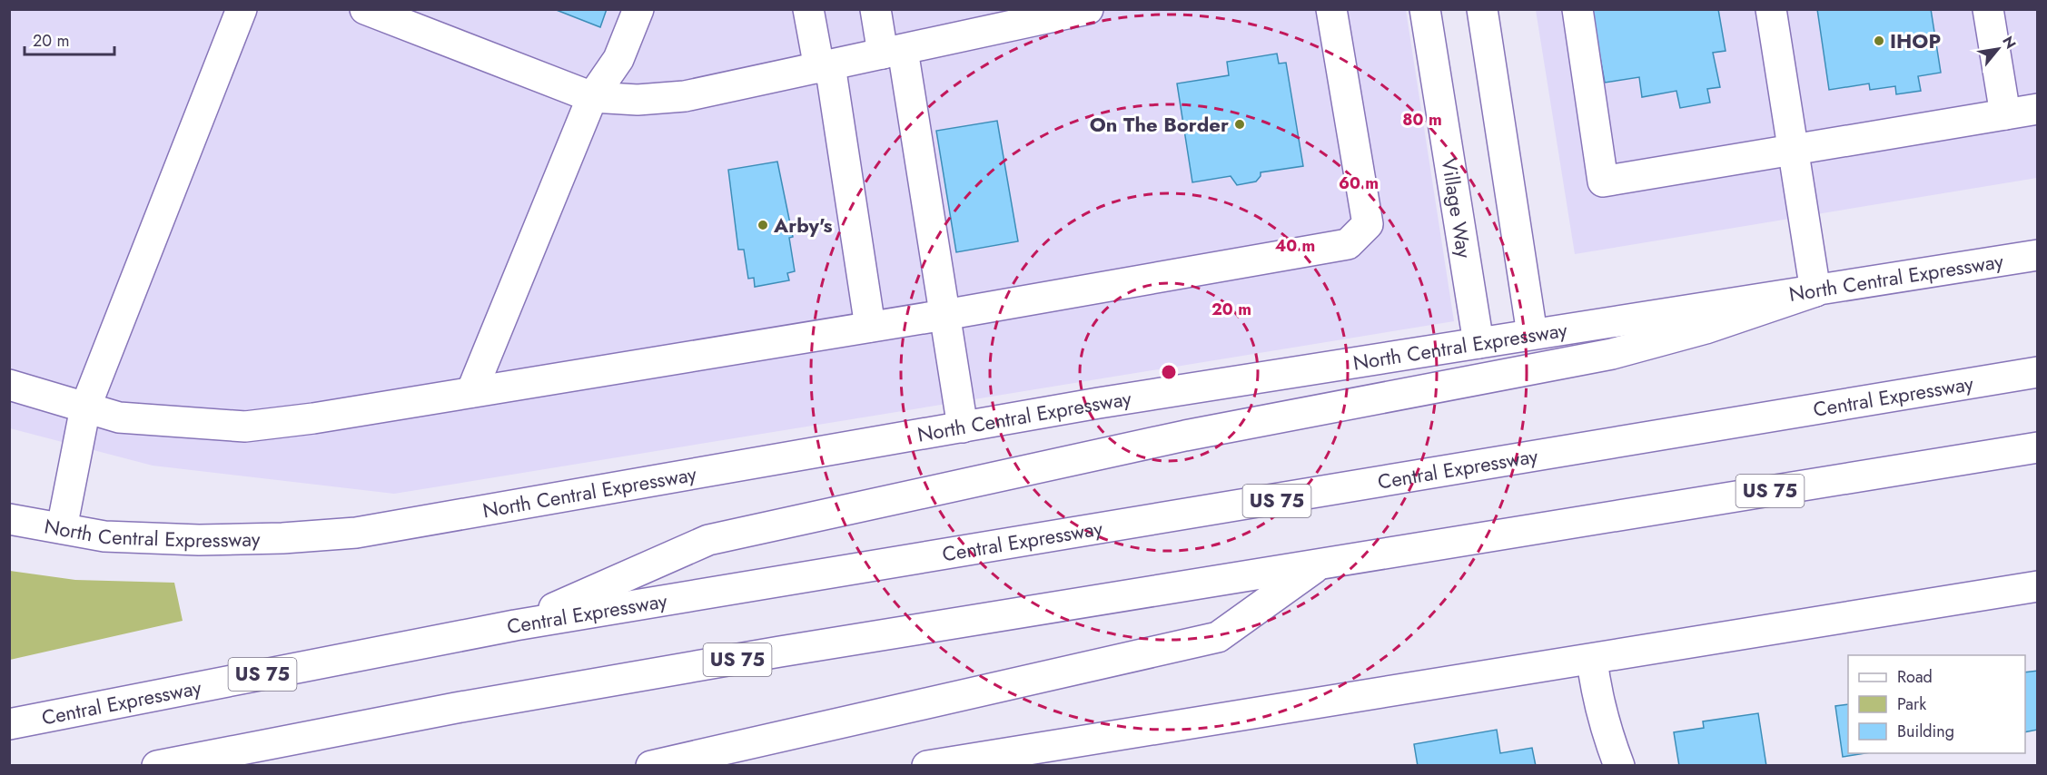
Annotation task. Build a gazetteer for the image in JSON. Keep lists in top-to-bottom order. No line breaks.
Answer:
{"streets":{"main road":["Village Way","North Central Expressway","Central Expressway","US 75"]},"crossings":[["Village Way","North Central Expressway"]],"places":["IHOP","On The Border","Arby's"],"legend":["Road","Park","Building"],"scale_bar":"20 m","north":"top right","rings":["80 m","60 m","40 m","20 m"]}
